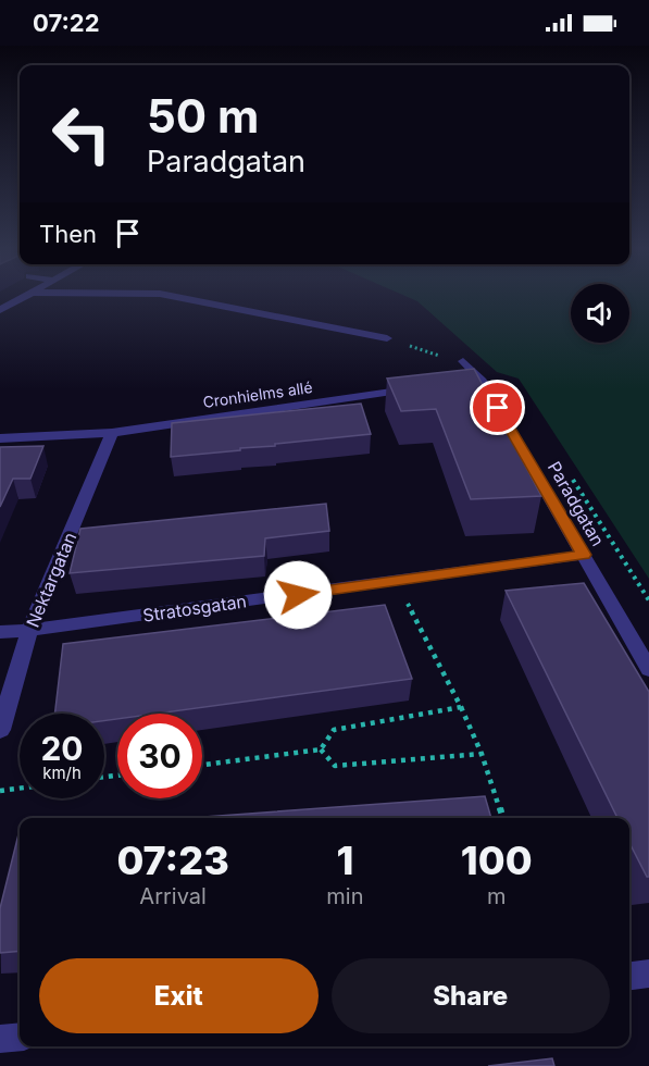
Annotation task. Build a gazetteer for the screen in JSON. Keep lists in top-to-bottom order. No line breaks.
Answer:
{"streets":{"street":["Cronhielms allé","Paradgatan","Nektargatan","Stratosgatan"]},"crossings":[["Cronhielms allé","Nektargatan"],["Paradgatan","Stratosgatan"],["Nektargatan","Stratosgatan"]],"page":{"status":"07:22","turn":["50 m","Paradgatan"],"then":"Then","speed":"20 km/h","limit":"30","eta":["07:23","Arrival","1","min","100","m"],"buttons":["Exit","Share"]}}
